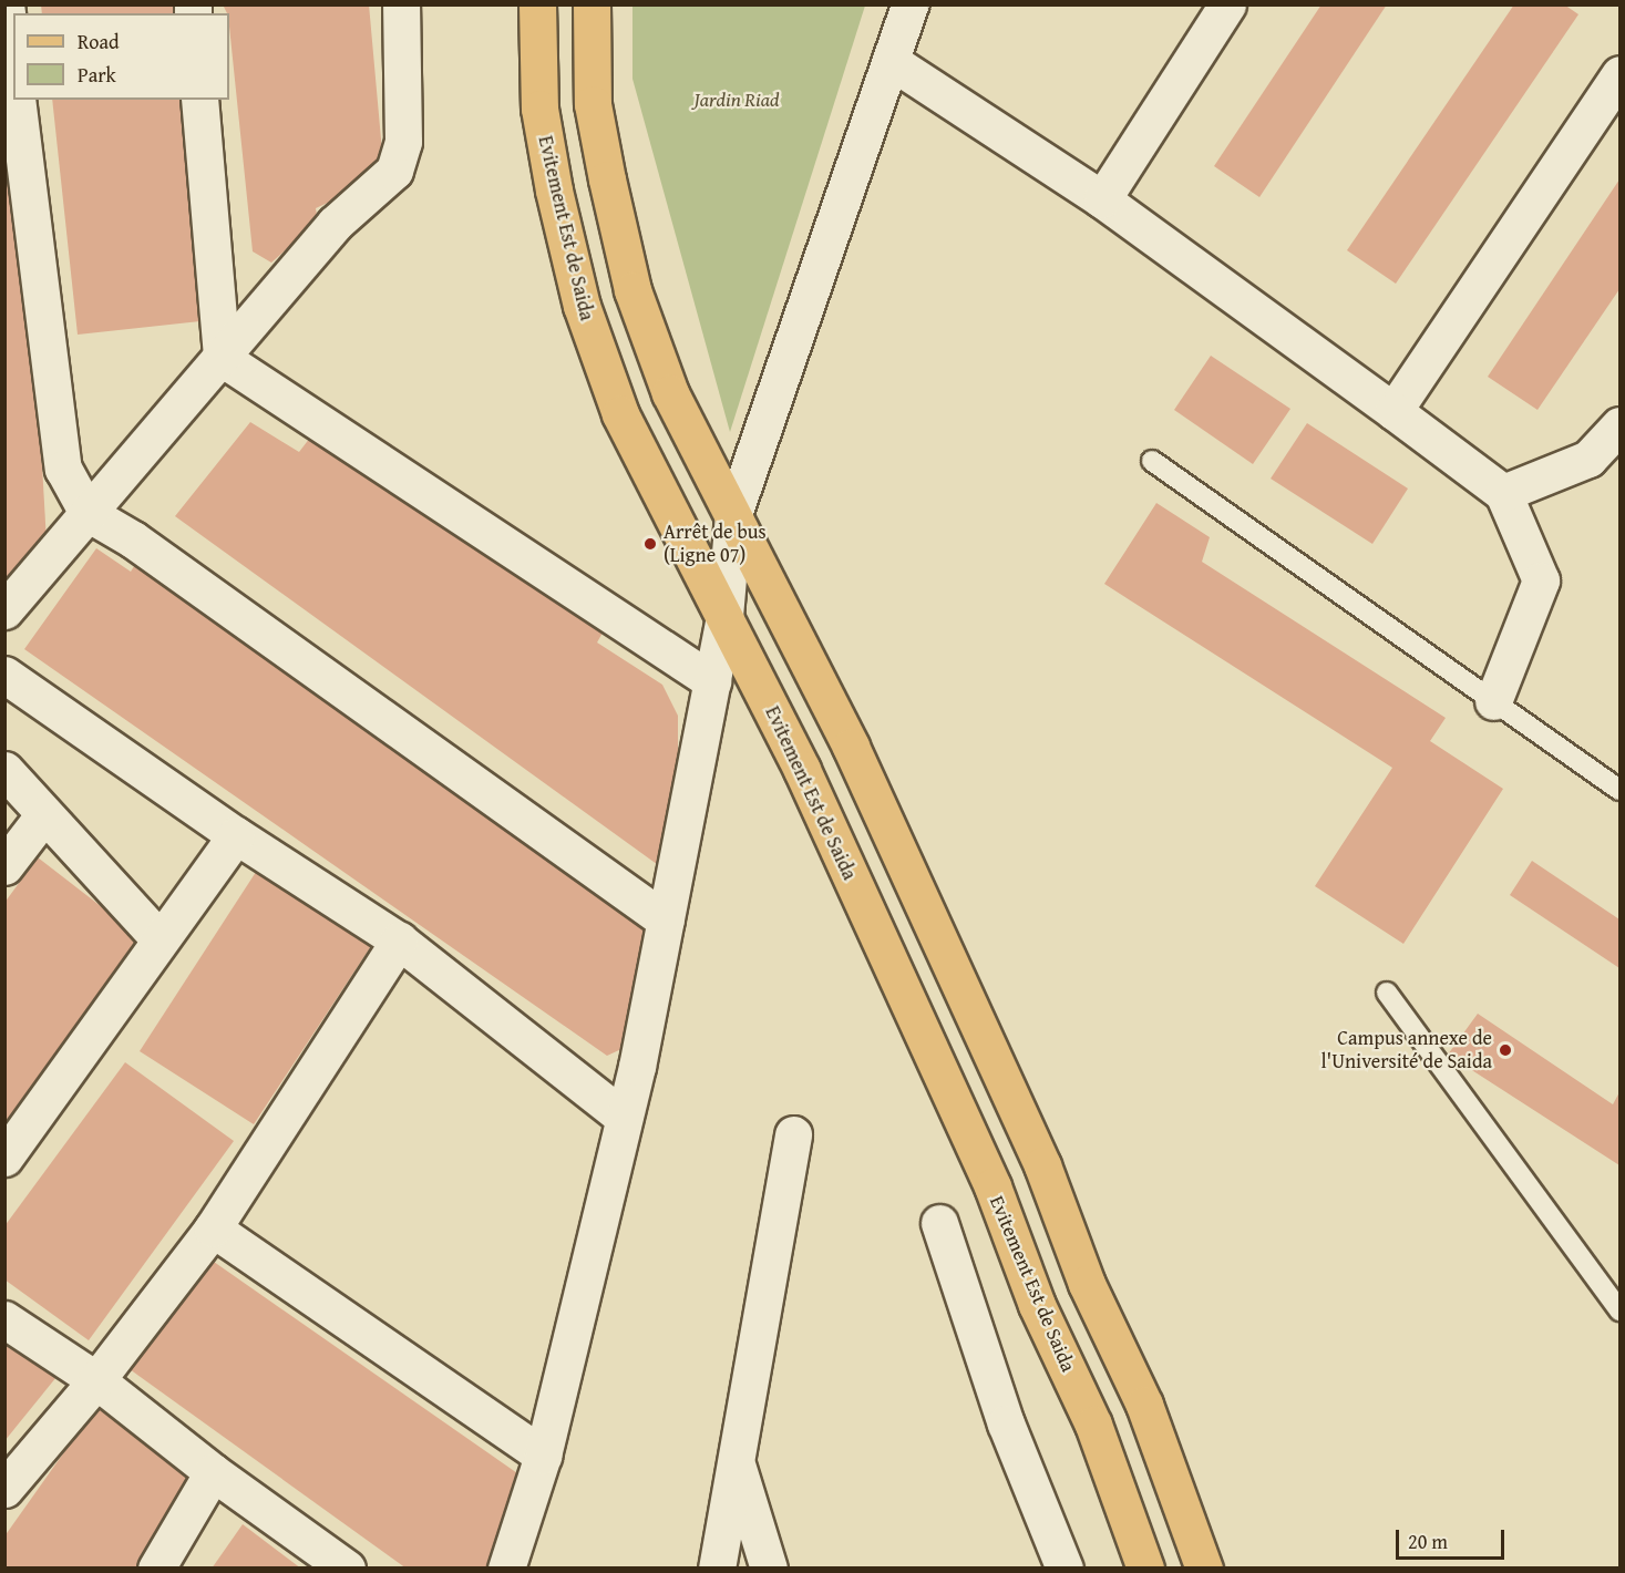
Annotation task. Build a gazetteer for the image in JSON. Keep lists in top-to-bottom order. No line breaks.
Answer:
{"streets":{"main road":["Evitement Est de Saida"]},"parks":["Jardin Riad"],"places":["Arrêt de bus (Ligne 07)","Campus annexe de l'Université de Saida"],"legend":["Road","Park"],"scale_bar":"20 m"}
